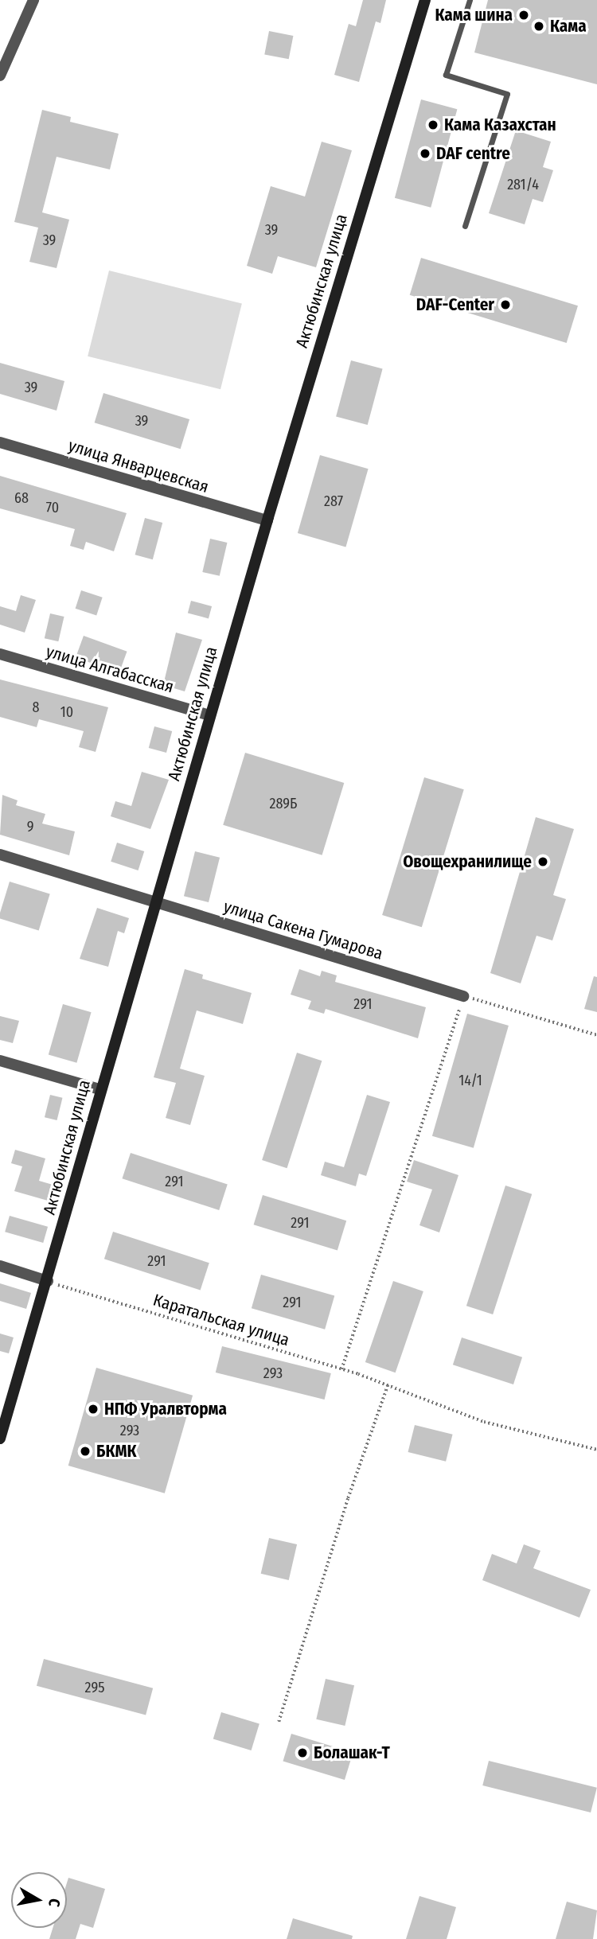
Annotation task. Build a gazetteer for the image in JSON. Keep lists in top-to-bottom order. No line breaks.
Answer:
{"streets":{"street":["Актюбинская улица","улица Январцевская","улица Алгабасская","улица Сакена Гумарова"],"path":["Каратальская улица"]},"crossings":[["Актюбинская улица","улица Январцевская"],["Актюбинская улица","улица Алгабасская"],["Актюбинская улица","улица Сакена Гумарова"],["Актюбинская улица","Каратальская улица"]],"places":["Кама шина","Кама","Кама Казахстан","DAF centre","DAF-Center","Овощехранилище","НПФ Уралвторма","БКМК","Болашак-Т"],"house_numbers":["281/4","39","39","39","39","68","287","70","8","10","289Б","9","291","14/1","291","291","291","291","293","293","295"],"north":"right"}
